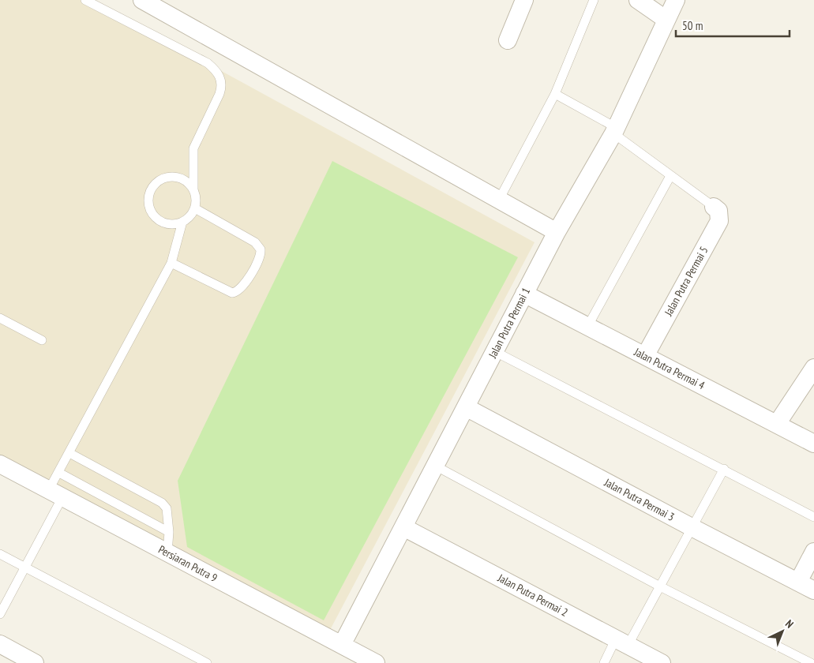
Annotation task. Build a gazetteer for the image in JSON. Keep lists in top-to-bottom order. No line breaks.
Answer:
{"streets":{"street":["Jalan Putra Permai 5","Jalan Putra Permai 1","Jalan Putra Permai 4","Jalan Putra Permai 3","Persiaran Putra 9","Jalan Putra Permai 2"]},"crossings":[["Jalan Putra Permai 5","Jalan Putra Permai 4"],["Jalan Putra Permai 1","Jalan Putra Permai 4"],["Jalan Putra Permai 1","Jalan Putra Permai 3"],["Jalan Putra Permai 1","Persiaran Putra 9"],["Jalan Putra Permai 1","Jalan Putra Permai 2"]],"scale_bar":"50 m","north":"top right"}
